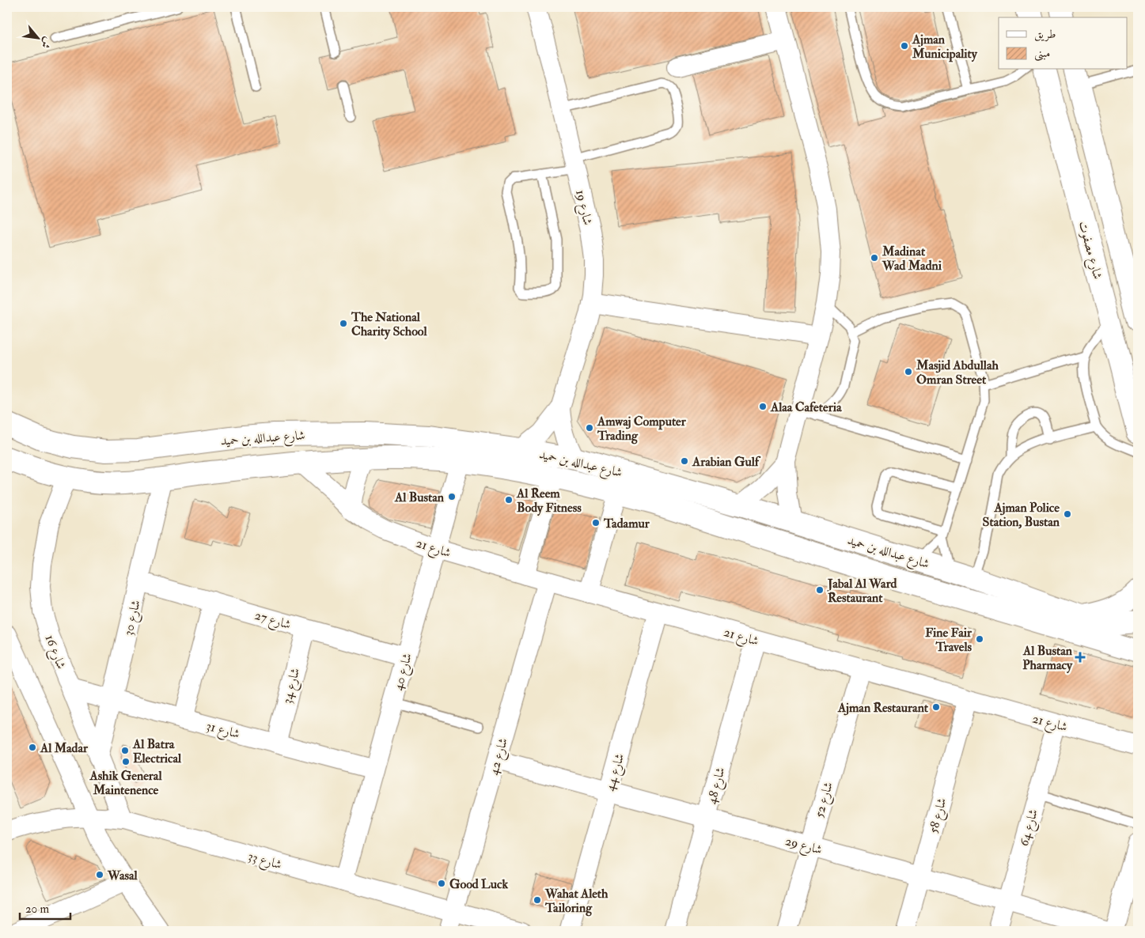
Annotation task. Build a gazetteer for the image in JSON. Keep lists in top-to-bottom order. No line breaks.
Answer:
{"streets":{"street":["شارع 19","شارع مصفوت","شارع عبدالله بن حميد","شارع 21","شارع 30","شارع 27","شارع 16","شارع 40","شارع 34","شارع 31","شارع 42","شارع 44","شارع 48","شارع 52","شارع 58","شارع 64","شارع 29","شارع 33"]},"crossings":[["شارع 19","شارع عبدالله بن حميد"],["شارع عبدالله بن حميد","شارع 21"],["شارع عبدالله بن حميد","شارع 30"],["شارع عبدالله بن حميد","شارع 16"],["شارع عبدالله بن حميد","شارع 40"],["شارع 21","شارع 40"],["شارع 21","شارع 42"],["شارع 21","شارع 44"],["شارع 21","شارع 48"],["شارع 21","شارع 52"],["شارع 21","شارع 58"],["شارع 21","شارع 64"],["شارع 30","شارع 27"],["شارع 30","شارع 16"],["شارع 30","شارع 31"],["شارع 27","شارع 40"],["شارع 27","شارع 34"],["شارع 16","شارع 31"],["شارع 16","شارع 33"],["شارع 40","شارع 31"],["شارع 40","شارع 33"],["شارع 34","شارع 31"],["شارع 42","شارع 29"],["شارع 42","شارع 33"],["شارع 44","شارع 29"],["شارع 48","شارع 29"],["شارع 52","شارع 29"],["شارع 58","شارع 29"],["شارع 64","شارع 29"]],"places":{"other":["Ajman Municipality","Madinat Wad Madni","The National Charity School","Masjid Abdullah Omran Street","Alaa Cafeteria","Amwaj Computer Trading","Arabian Gulf","Al Bustan","Al Reem Body Fitness","Ajman Police Station, Bustan","Tadamur","Jabal Al Ward Restaurant","Fine Fair Travels","Ajman Restaurant","Al Madar","Al Batra Electrical","Ashik General Maintenence","Wasal","Good Luck","Wahat Aleth Tailoring"],"health":["Al Bustan Pharmacy"]},"legend":["طريق","مبنى"],"scale_bar":"20 m","north":"bottom right"}
